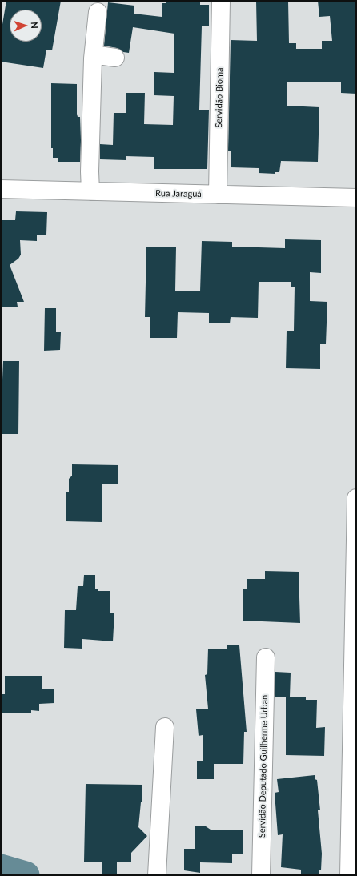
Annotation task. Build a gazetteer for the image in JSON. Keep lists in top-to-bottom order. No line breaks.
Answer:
{"streets":{"street":["Servidão Bioma","Rua Jaraguá","Servidão Deputado Guilherme Urban"]},"crossings":[["Servidão Bioma","Rua Jaraguá"]],"north":"right"}
